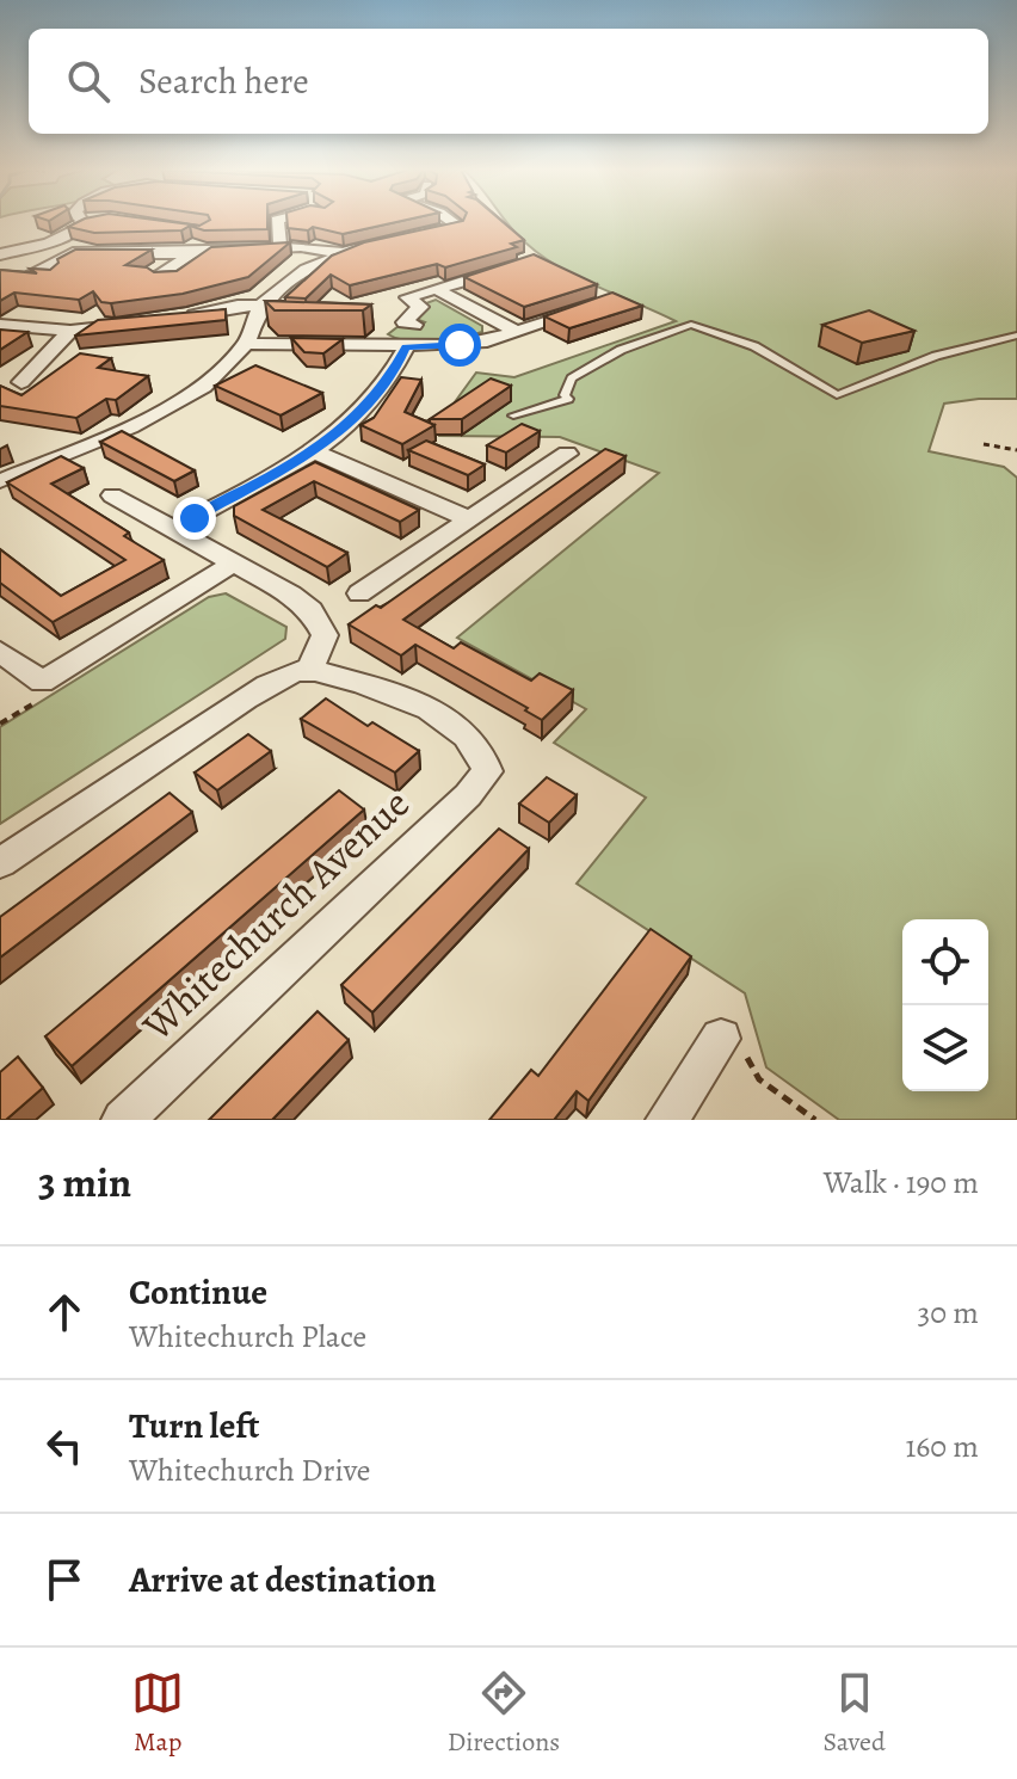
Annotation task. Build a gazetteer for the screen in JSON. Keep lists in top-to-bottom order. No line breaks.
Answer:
{"streets":{"street":["Whitechurch Avenue"]},"page":{"search":"Search here","heading":["3 min","Walk · 190 m"],"list":[["Continue","Whitechurch Place","30 m"],["Turn left","Whitechurch Drive","160 m"],"Arrive at destination"],"nav":["Map","Directions","Saved"]}}
